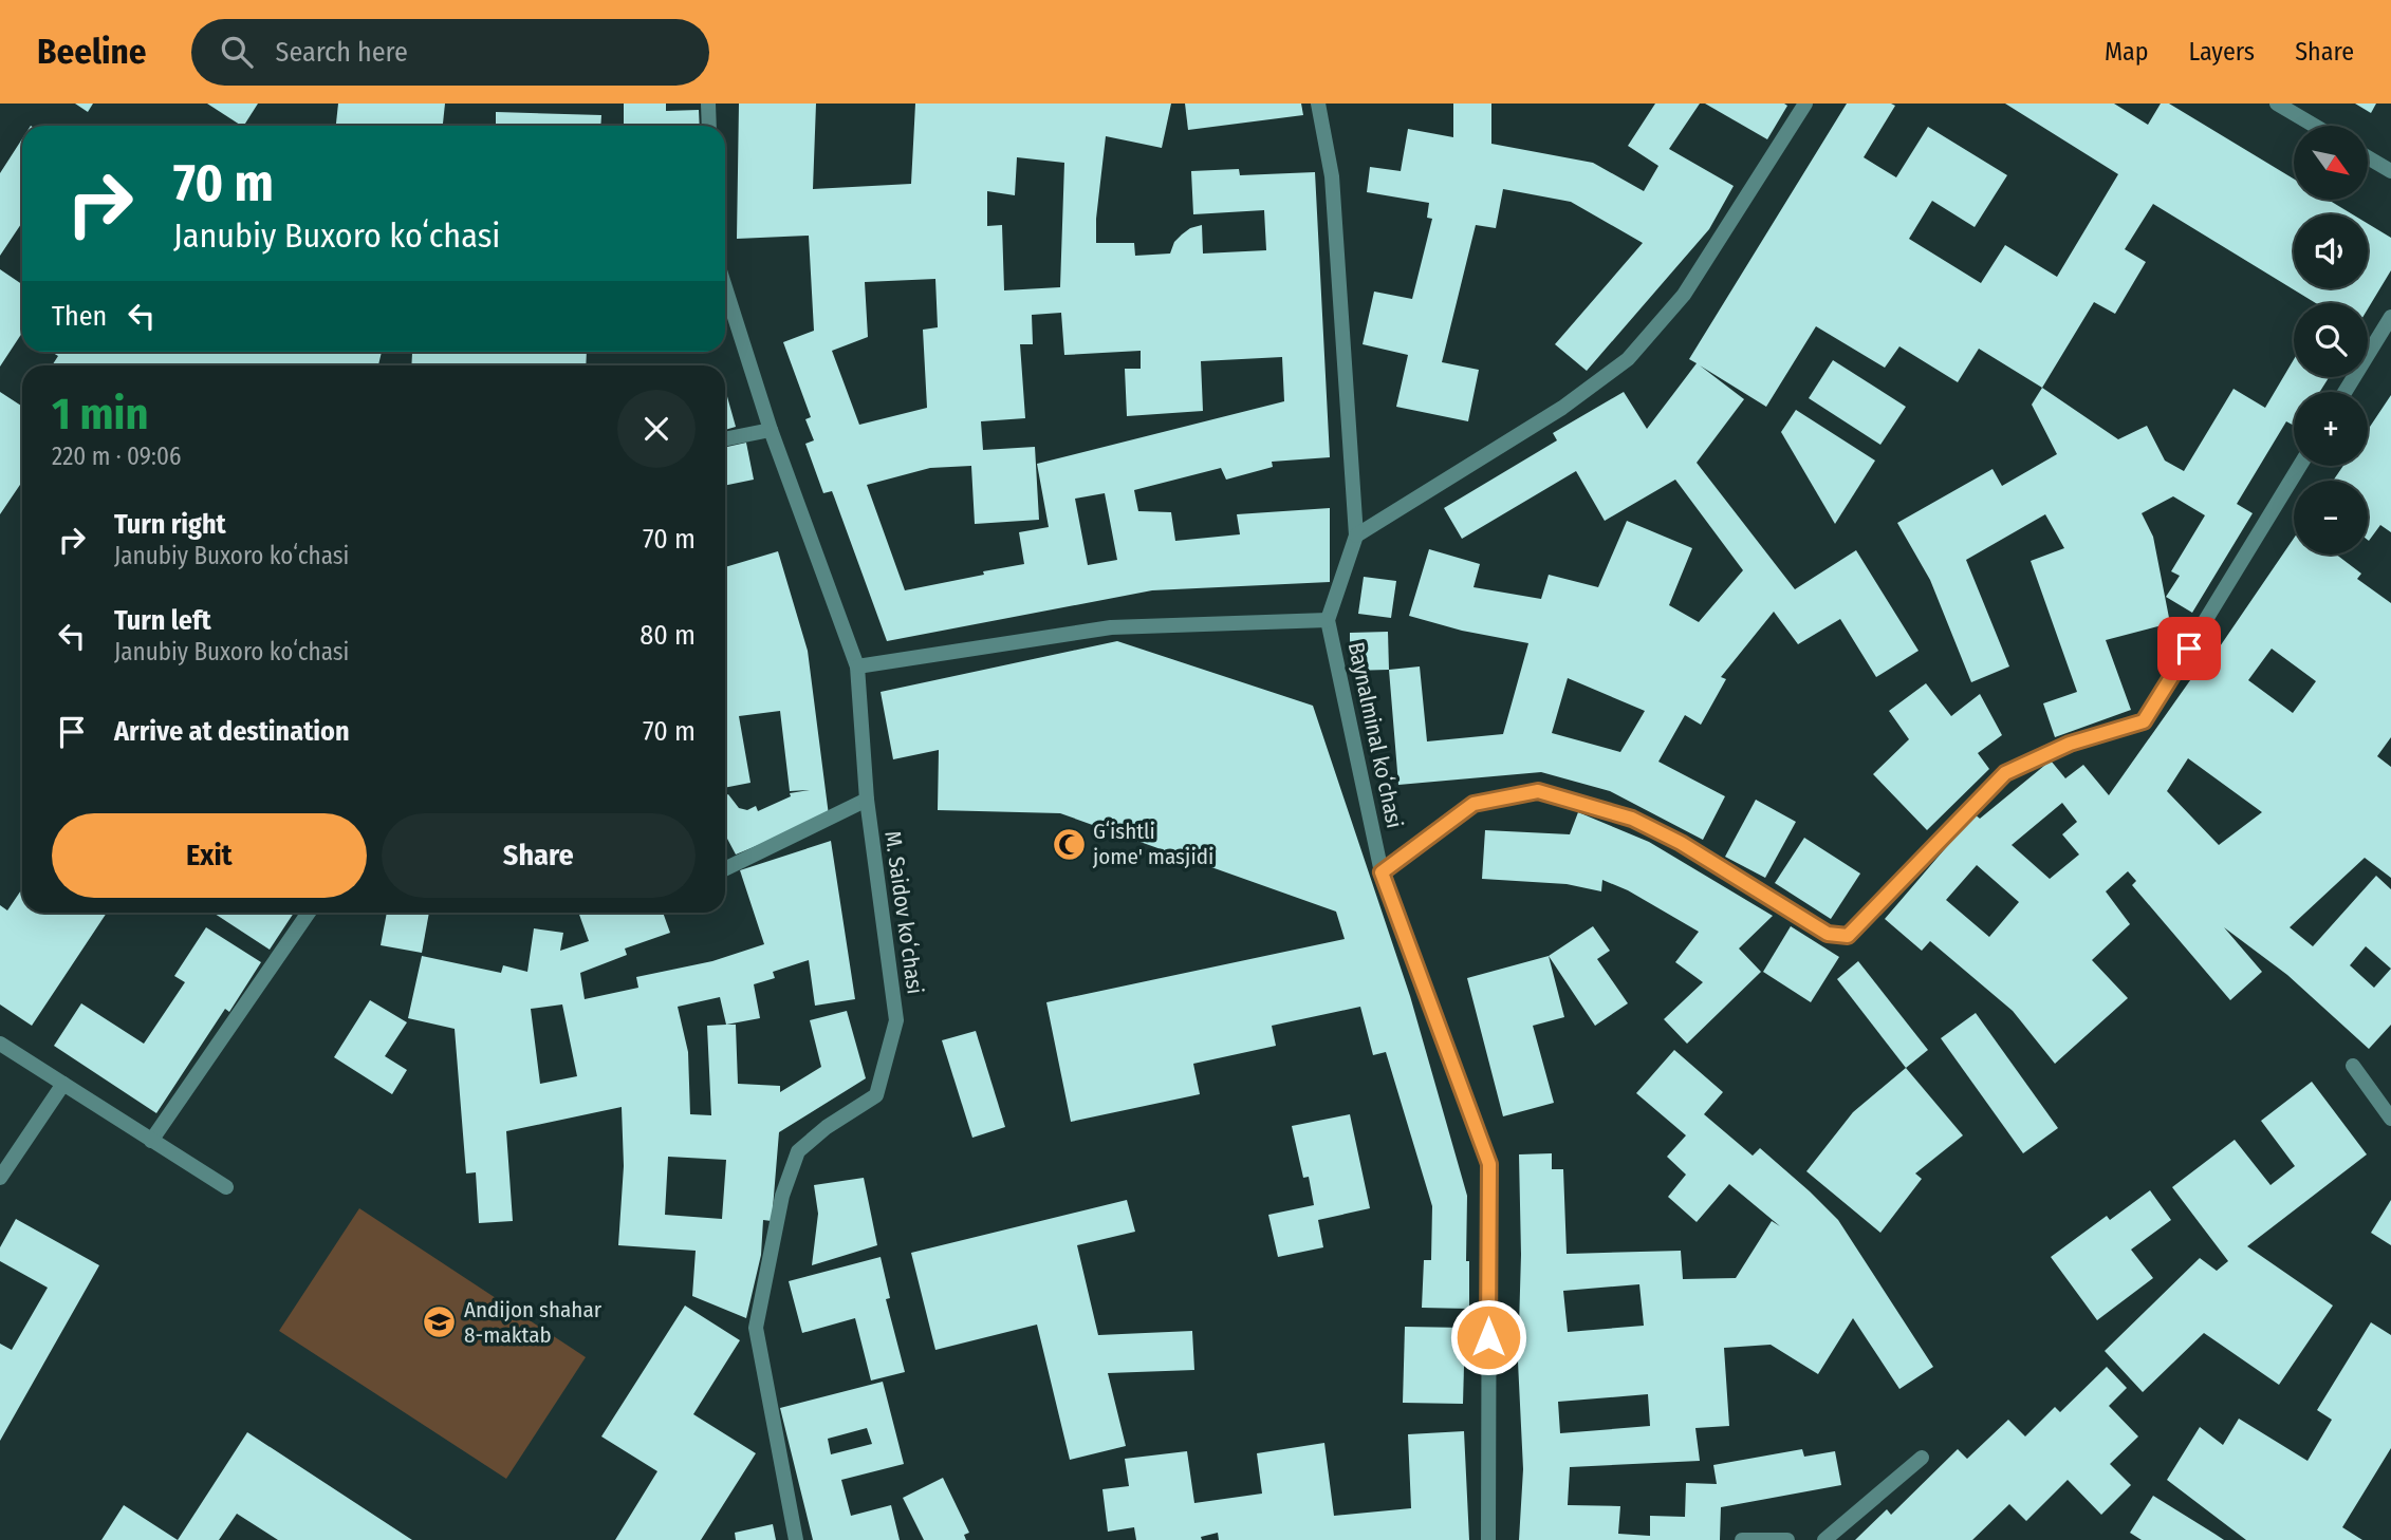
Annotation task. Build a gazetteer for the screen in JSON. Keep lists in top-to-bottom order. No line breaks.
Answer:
{"streets":{"street":["Baynalminal koʻchasi","M. Saidov koʻchasi"]},"places":{"mosque":["Gʻishtli jome' masjidi"],"school or university":["Andijon shahar 8-maktab"]},"north":"bottom right","page":{"header":"Beeline","search":"Search here","nav":["Map","Layers","Share"],"map_buttons":["+","−"],"turn":["70 m","Janubiy Buxoro koʻchasi"],"then":"Then","heading":["1 min","220 m · 09:06"],"list":[{"name":"Turn right","note":"Janubiy Buxoro koʻchasi","value":"70 m"},{"name":"Turn left","note":"Janubiy Buxoro koʻchasi","value":"80 m"},{"name":"Arrive at destination","value":"70 m"}],"buttons":["Exit","Share"]}}
